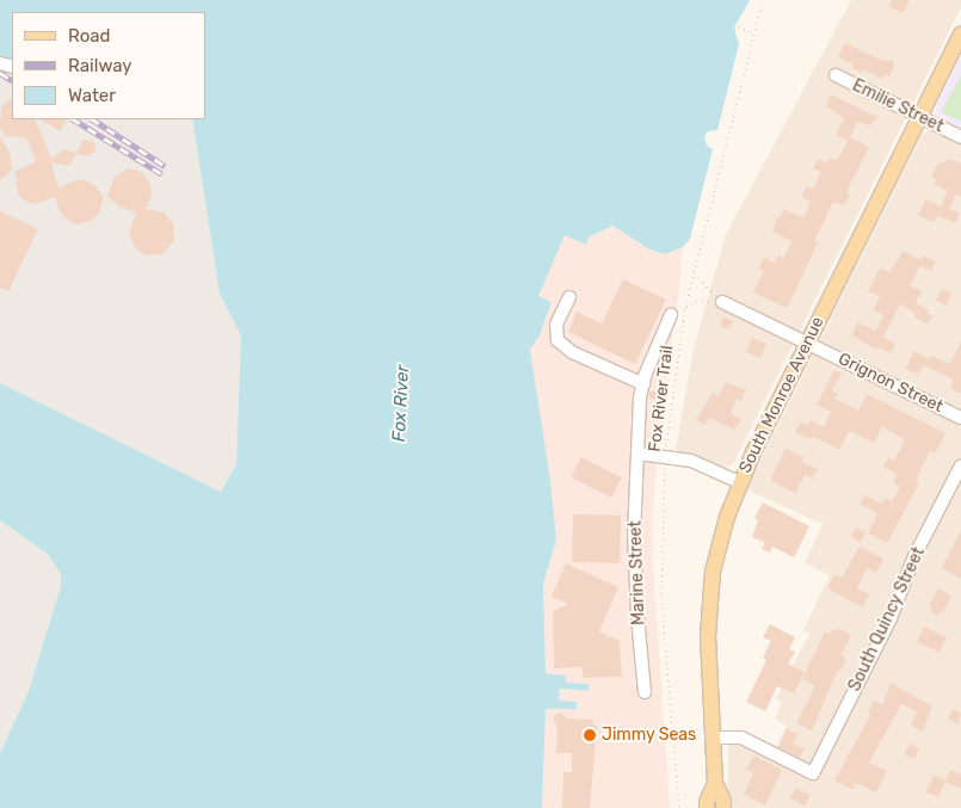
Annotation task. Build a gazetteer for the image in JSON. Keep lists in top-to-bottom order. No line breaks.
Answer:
{"streets":{"main road":["South Monroe Avenue"],"street":["Emilie Street","Grignon Street","Marine Street","South Quincy Street"],"path":["Fox River Trail"]},"crossings":[["Emilie Street","South Monroe Avenue"],["Grignon Street","South Monroe Avenue"],["South Monroe Avenue","South Quincy Street"]],"water":["Fox River"],"places":["Jimmy Seas"],"legend":["Road","Railway","Water"]}
